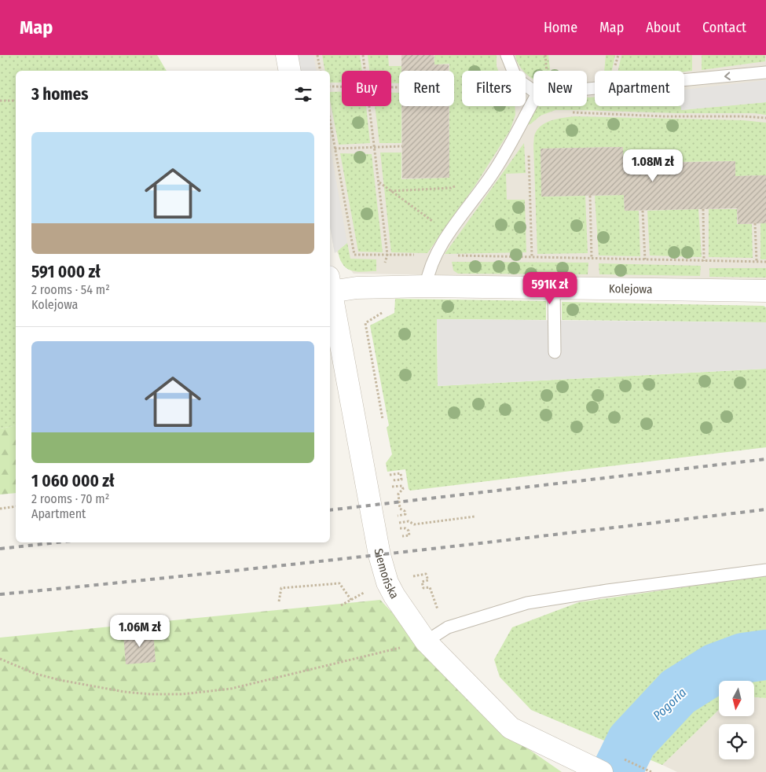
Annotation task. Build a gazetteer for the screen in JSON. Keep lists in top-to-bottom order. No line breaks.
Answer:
{"streets":{"street":["Kolejowa","Siemońska"]},"water":["Pogoria"],"north":"bottom","page":{"header":"Map","nav":["Home","Map","About","Contact"],"chip":["Buy","Rent","Filters","New","Apartment"],"heading":"3 homes","list":[{"name":"591 000 zł","note":"2 rooms · 54 m² · Kolejowa"},{"name":"1 060 000 zł","note":"2 rooms · 70 m² · Apartment"}],"price":["1.08M zł","591K zł","1.06M zł"]}}
